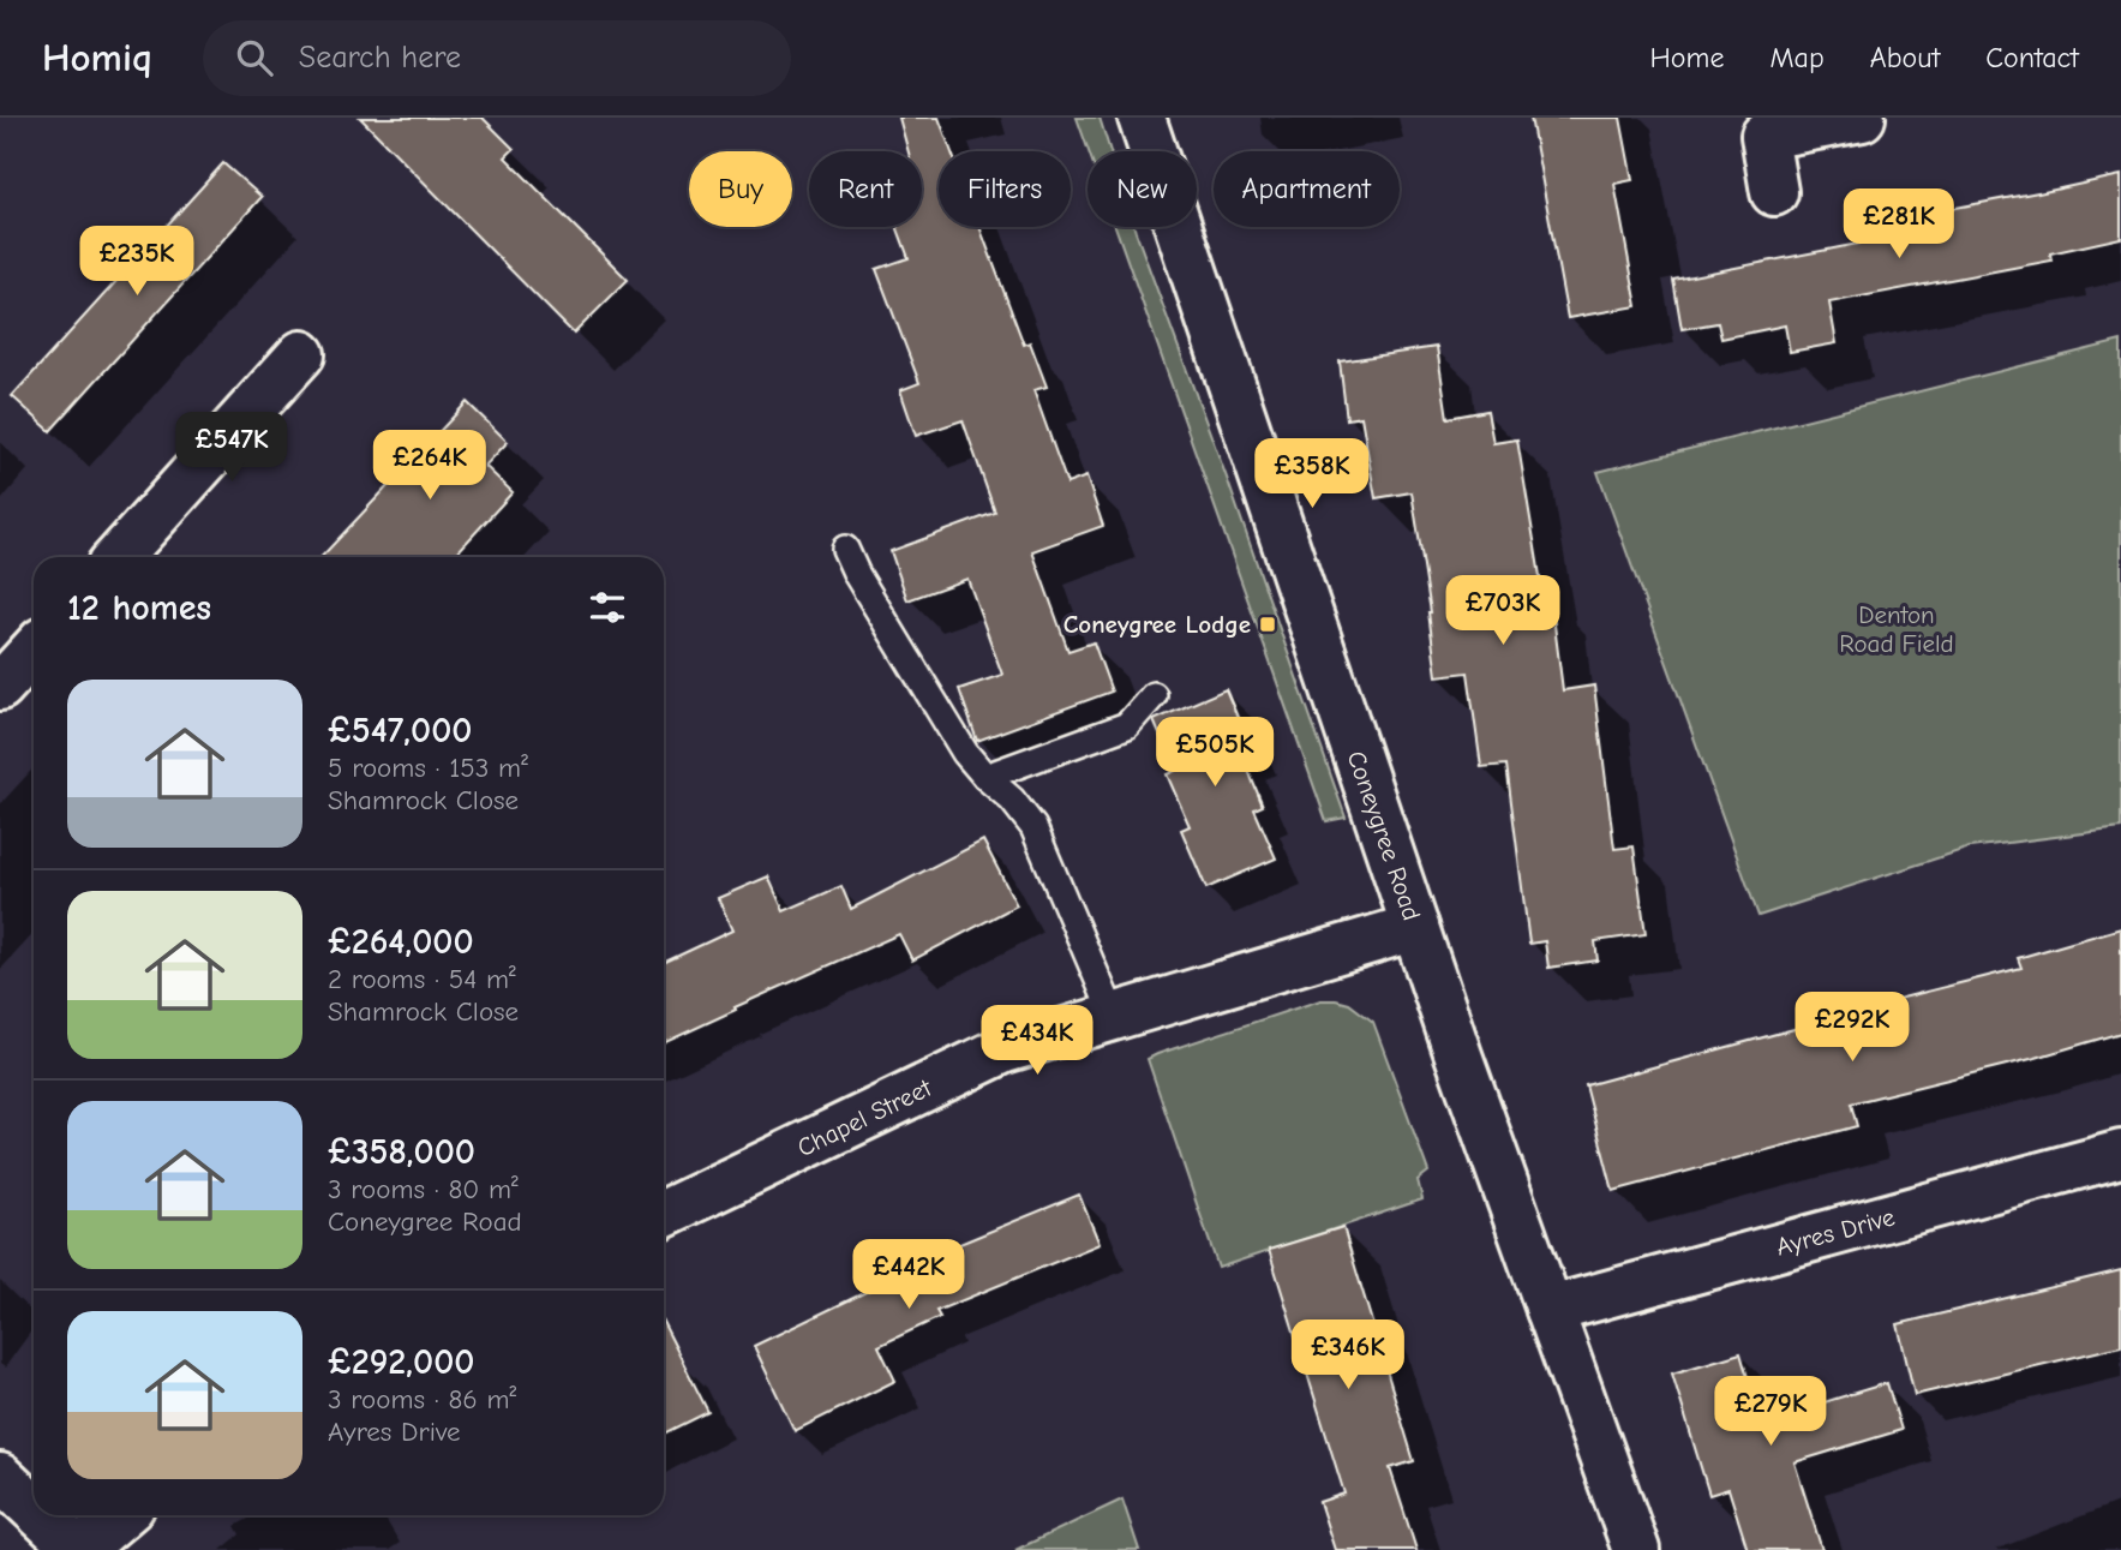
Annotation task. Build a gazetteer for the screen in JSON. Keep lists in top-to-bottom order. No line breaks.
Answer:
{"streets":{"street":["Coneygree Road","Chapel Street","Ayres Drive"]},"crossings":[["Coneygree Road","Chapel Street"],["Coneygree Road","Ayres Drive"]],"parks":["Denton Road Field"],"places":{"transit":["Coneygree Lodge"]},"page":{"header":"Homiq","search":"Search here","nav":["Home","Map","About","Contact"],"chip":["Buy","Rent","Filters","New","Apartment"],"price":["£281K","£235K","£547K","£264K","£358K","£703K","£505K","£292K","£434K","£442K","£346K","£279K"],"heading":"12 homes","list":[{"name":"£547,000","note":"5 rooms · 153 m² · Shamrock Close"},{"name":"£264,000","note":"2 rooms · 54 m² · Shamrock Close"},{"name":"£358,000","note":"3 rooms · 80 m² · Coneygree Road"},{"name":"£292,000","note":"3 rooms · 86 m² · Ayres Drive"}]}}
